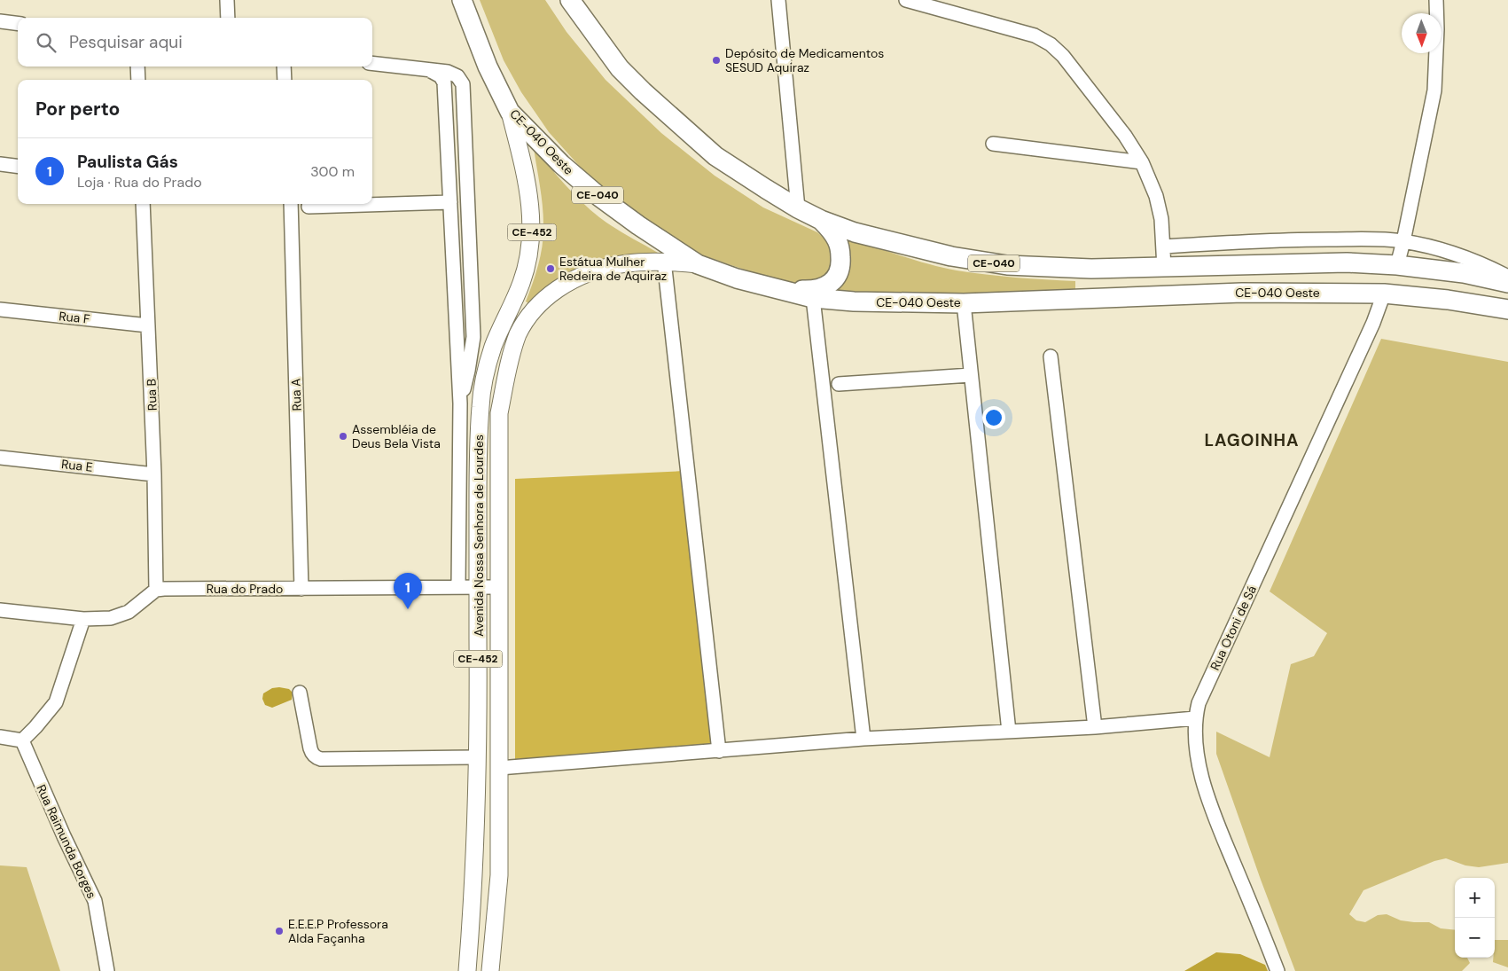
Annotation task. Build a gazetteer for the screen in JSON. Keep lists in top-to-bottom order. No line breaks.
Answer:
{"streets":{"highway":["CE-040 Oeste","CE-040"],"main road":["CE-452","Avenida Nossa Senhora de Lourdes"],"street":["Rua F","Rua B","Rua A","Rua E","Rua do Prado","Rua Otoni de Sá","Rua Raimunda Borges"]},"crossings":[["CE-040 Oeste","CE-452"],["CE-040 Oeste","Avenida Nossa Senhora de Lourdes"],["CE-040 Oeste","Rua Otoni de Sá"],["CE-452","Avenida Nossa Senhora de Lourdes"],["Rua F","Rua B"],["Rua B","Rua E"],["Rua B","Rua do Prado"],["Rua A","Rua do Prado"],["Avenida Nossa Senhora de Lourdes","Rua do Prado"]],"districts":["LAGOINHA"],"places":["Depósito de Medicamentos SESUD Aquiraz","Estátua Mulher Redeira de Aquiraz","Assembléia de Deus Bela Vista","E.E.E.P Professora Alda Façanha"],"north":"bottom","page":{"search":"Pesquisar aqui","heading":"Por perto","list":[{"mark":"1","name":"Paulista Gás","note":"Loja · Rua do Prado","value":"300 m"}],"pins":"1","map_buttons":["+","−"]}}
